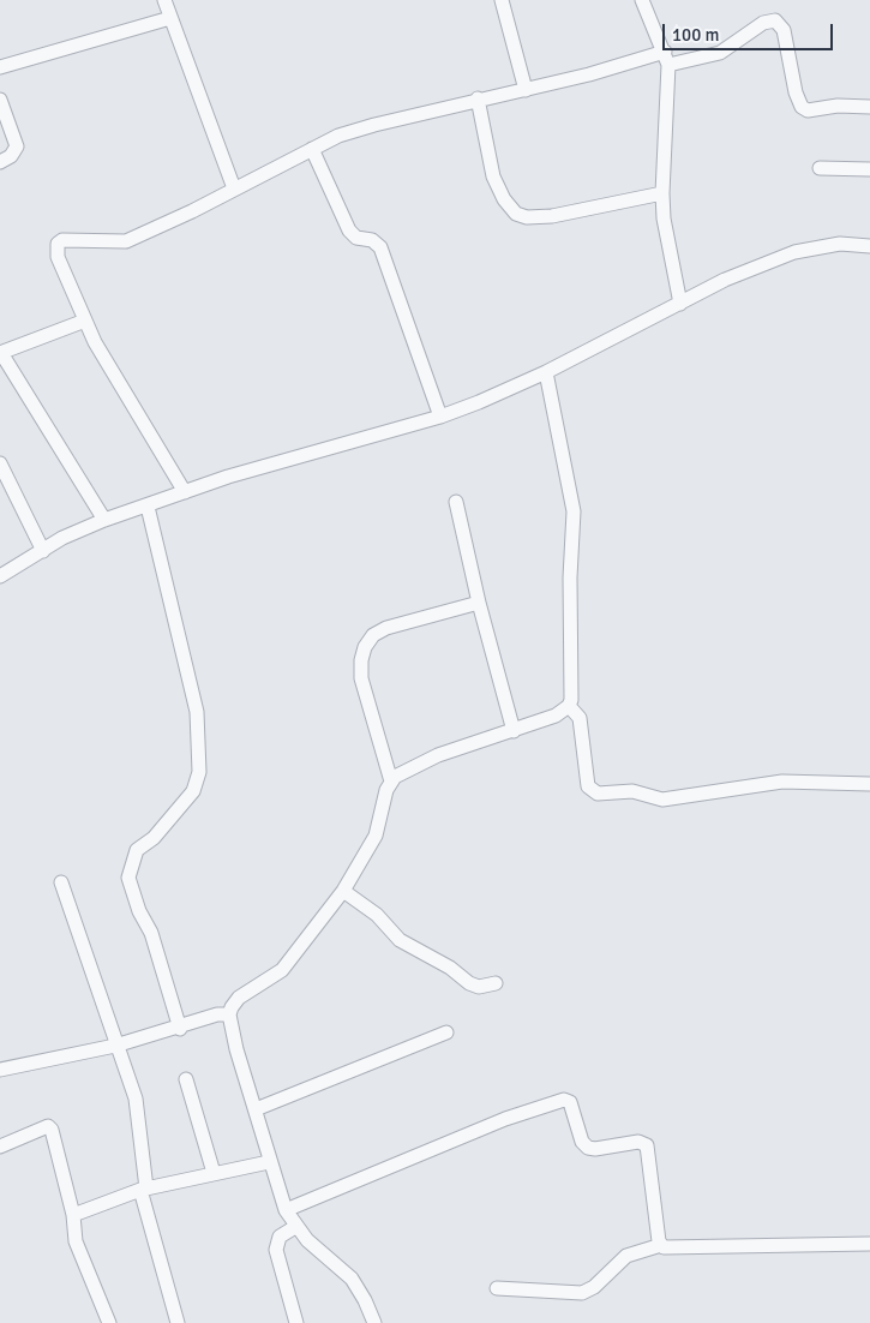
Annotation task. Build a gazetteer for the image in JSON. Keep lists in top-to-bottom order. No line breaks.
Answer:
{"scale_bar":"100 m"}
